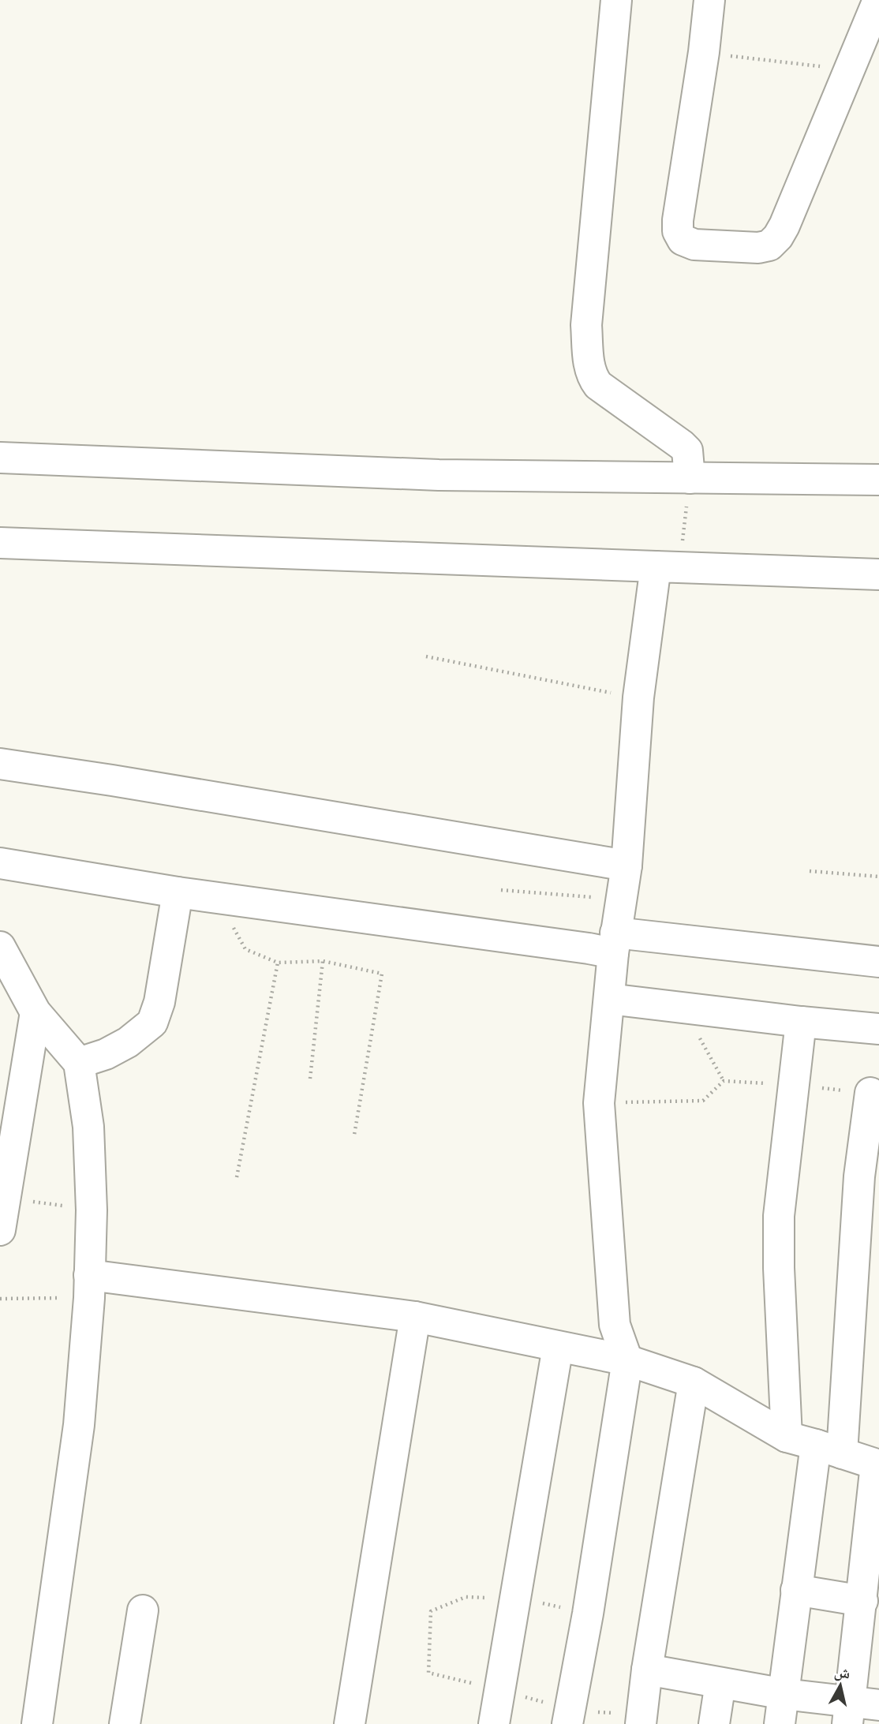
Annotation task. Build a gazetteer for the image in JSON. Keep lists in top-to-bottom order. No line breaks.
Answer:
{"north":"top"}
